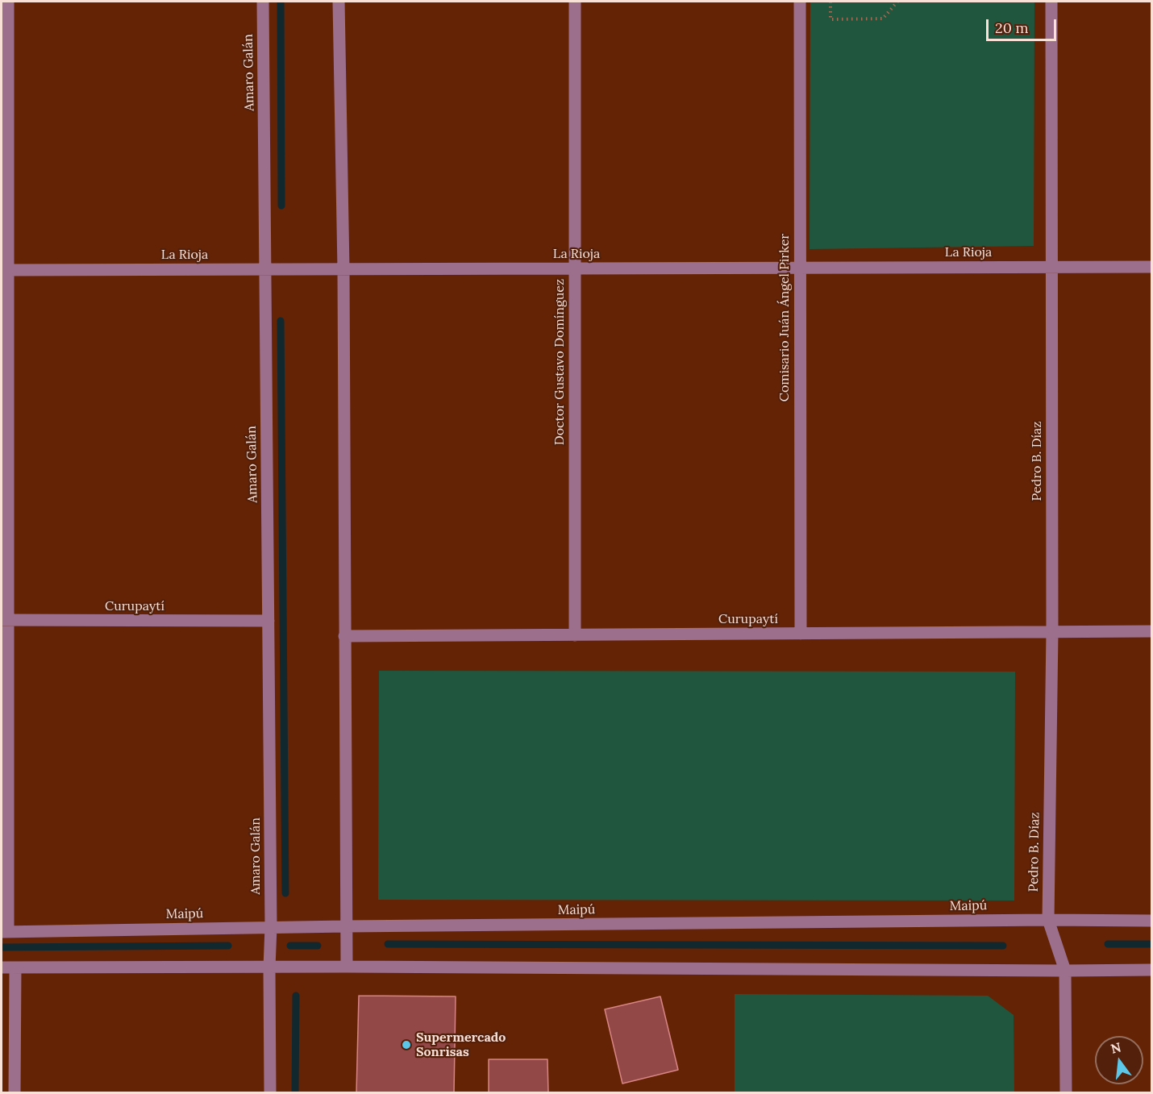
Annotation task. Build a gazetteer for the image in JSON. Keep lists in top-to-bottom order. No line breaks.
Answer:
{"streets":{"street":["Amaro Galán","La Rioja","Comisario Juán Ángel Pirker","Doctor Gustavo Domínguez","Pedro B. Díaz","Curupaytí","Maipú"]},"crossings":[["Amaro Galán","La Rioja"],["Amaro Galán","Curupaytí"],["Amaro Galán","Maipú"],["La Rioja","Comisario Juán Ángel Pirker"],["La Rioja","Doctor Gustavo Domínguez"],["La Rioja","Pedro B. Díaz"],["Comisario Juán Ángel Pirker","Curupaytí"],["Doctor Gustavo Domínguez","Curupaytí"],["Pedro B. Díaz","Curupaytí"],["Pedro B. Díaz","Maipú"]],"places":["Supermercado Sonrisas"],"scale_bar":"20 m","north":"top"}
